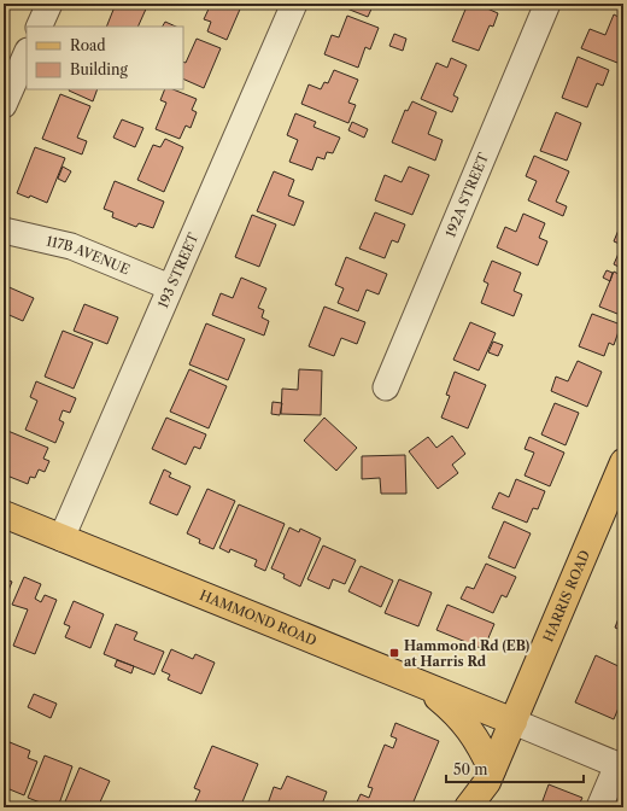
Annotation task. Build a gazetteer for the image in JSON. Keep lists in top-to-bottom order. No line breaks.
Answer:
{"streets":{"main road":["HARRIS ROAD","HAMMOND ROAD"],"street":["192A STREET","117B AVENUE","193 STREET"]},"crossings":[["117B AVENUE","193 STREET"],["193 STREET","HAMMOND ROAD"],["HARRIS ROAD","HAMMOND ROAD"]],"places":{"transit":["Hammond Rd (EB) at Harris Rd"]},"legend":["Road","Building"],"scale_bar":"50 m"}
